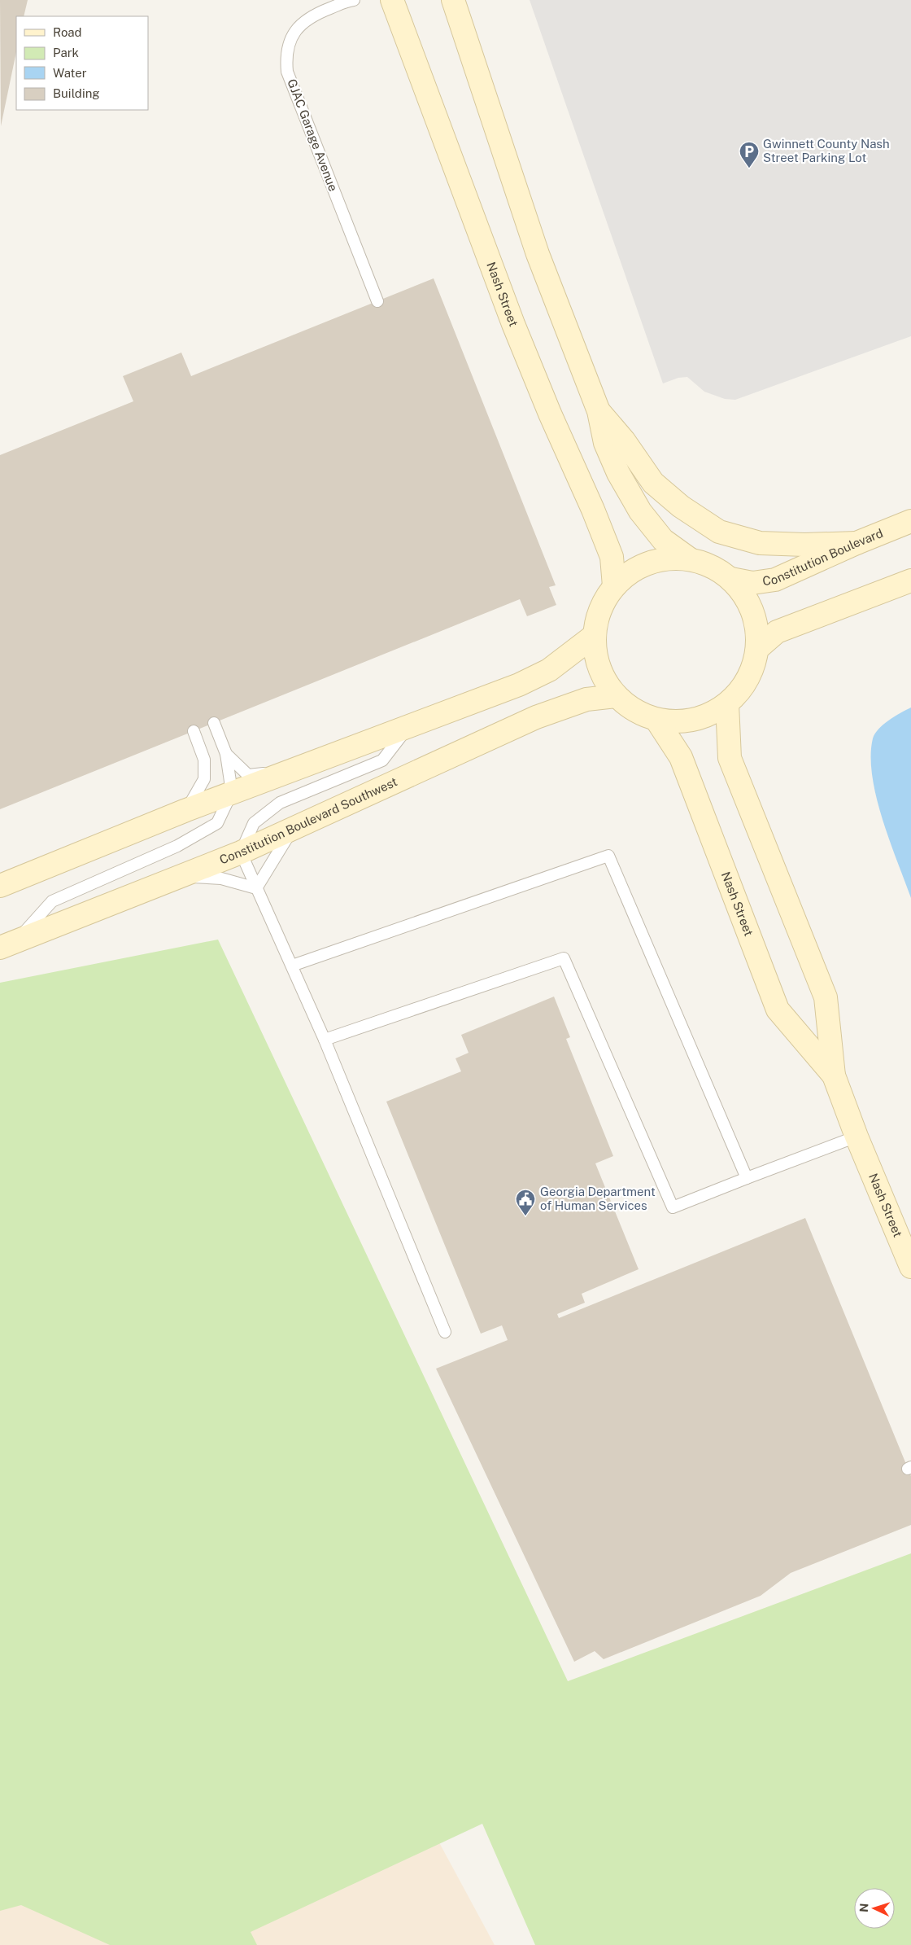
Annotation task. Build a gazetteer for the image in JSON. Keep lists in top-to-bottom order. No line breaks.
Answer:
{"streets":{"street":["Nash Street","Constitution Boulevard","Constitution Boulevard Southwest"],"lane":["GJAC Garage Avenue"]},"places":{"parking":["Gwinnett County Nash Street Parking Lot"],"public building":["Georgia Department of Human Services"]},"legend":["Road","Park","Water","Building"],"north":"left"}
